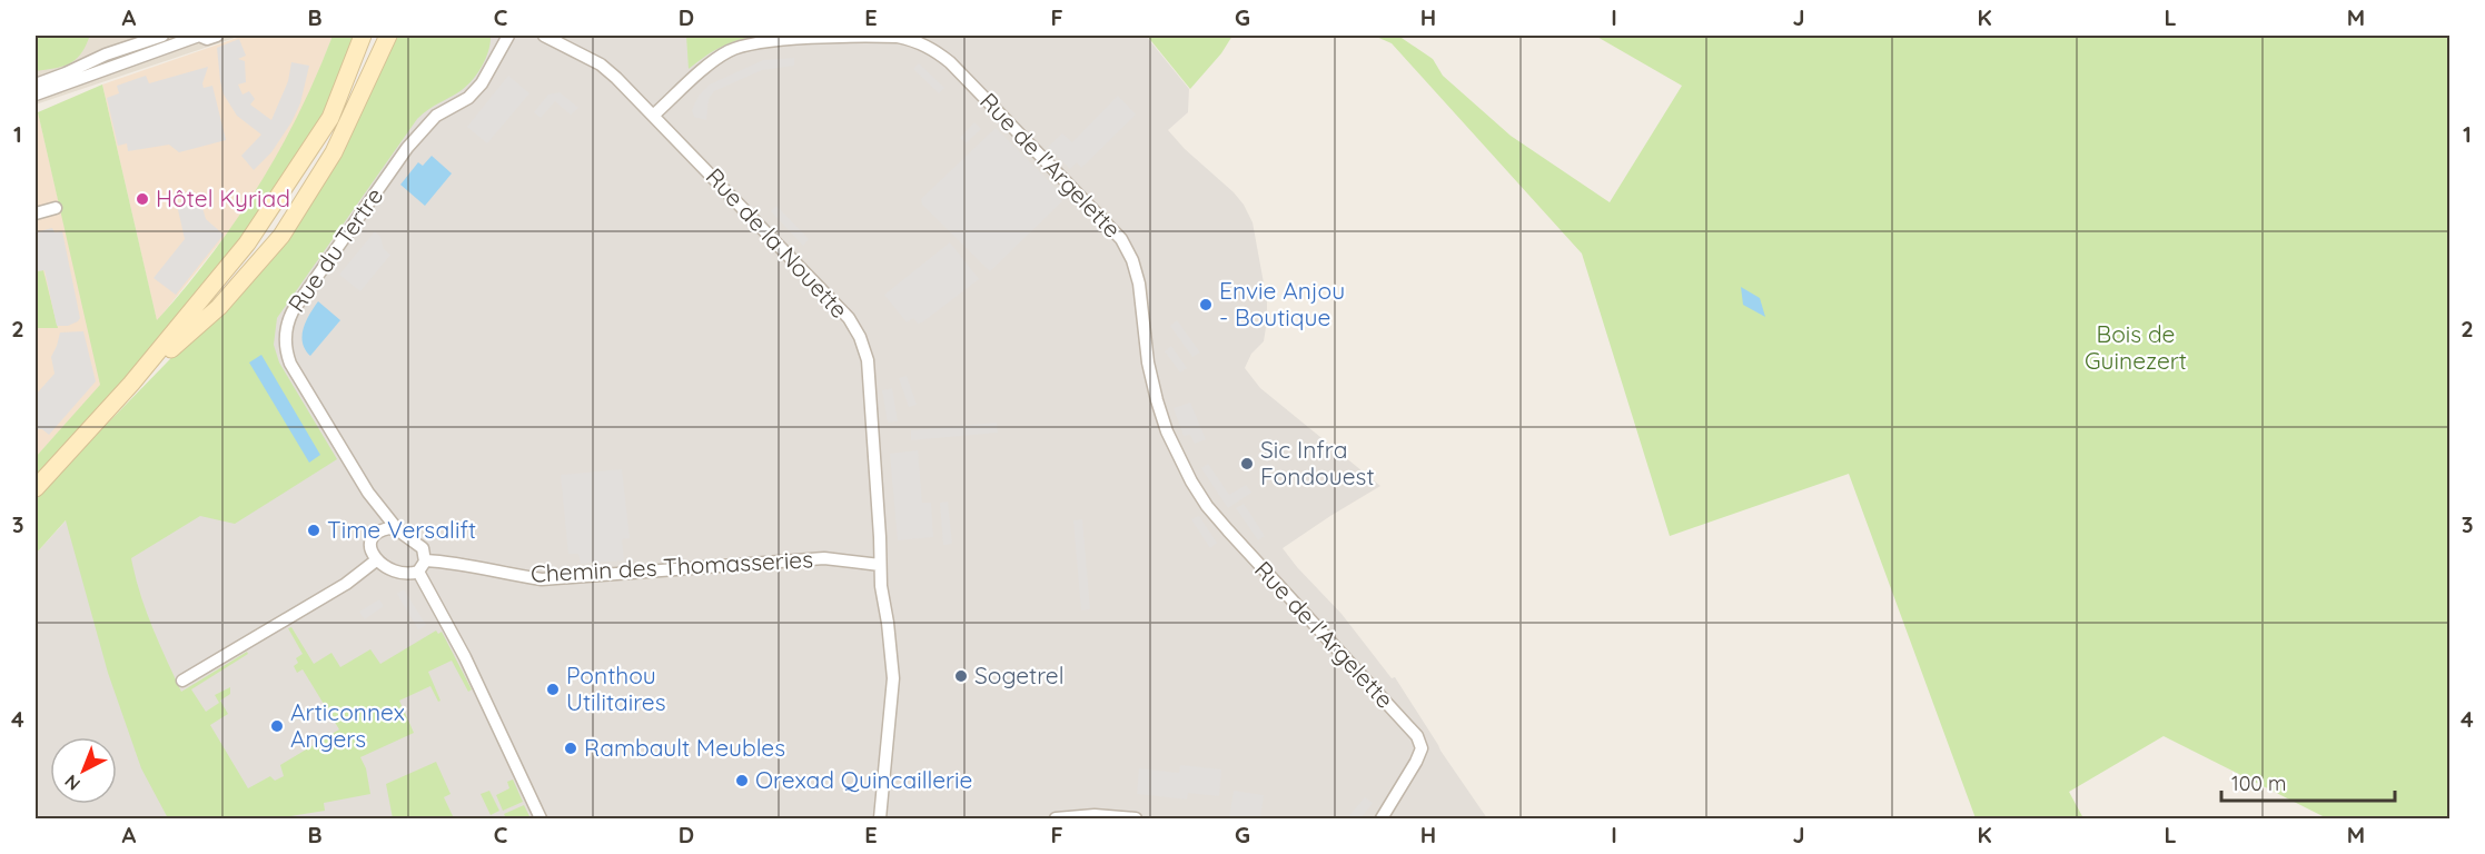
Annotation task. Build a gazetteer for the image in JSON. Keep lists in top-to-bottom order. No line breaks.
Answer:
{"streets":{"street":["Rue de l'Argelette","Rue de la Nouette","Rue du Tertre","Chemin des Thomasseries"]},"crossings":[["Rue de l'Argelette","Rue de la Nouette"],["Rue de la Nouette","Chemin des Thomasseries"],["Rue du Tertre","Chemin des Thomasseries"]],"parks":["Bois de Guinezert"],"places":["Hôtel Kyriad","Envie Anjou - Boutique","Sic Infra Fondouest","Time Versalift","Sogetrel","Ponthou Utilitaires","Articonnex Angers","Rambault Meubles","Orexad Quincaillerie"],"scale_bar":"100 m","north":"bottom left","grid":{"columns":["A","B","C","D","E","F","G","H","I","J","K","L","M"],"rows":["1","2","3","4"]}}
